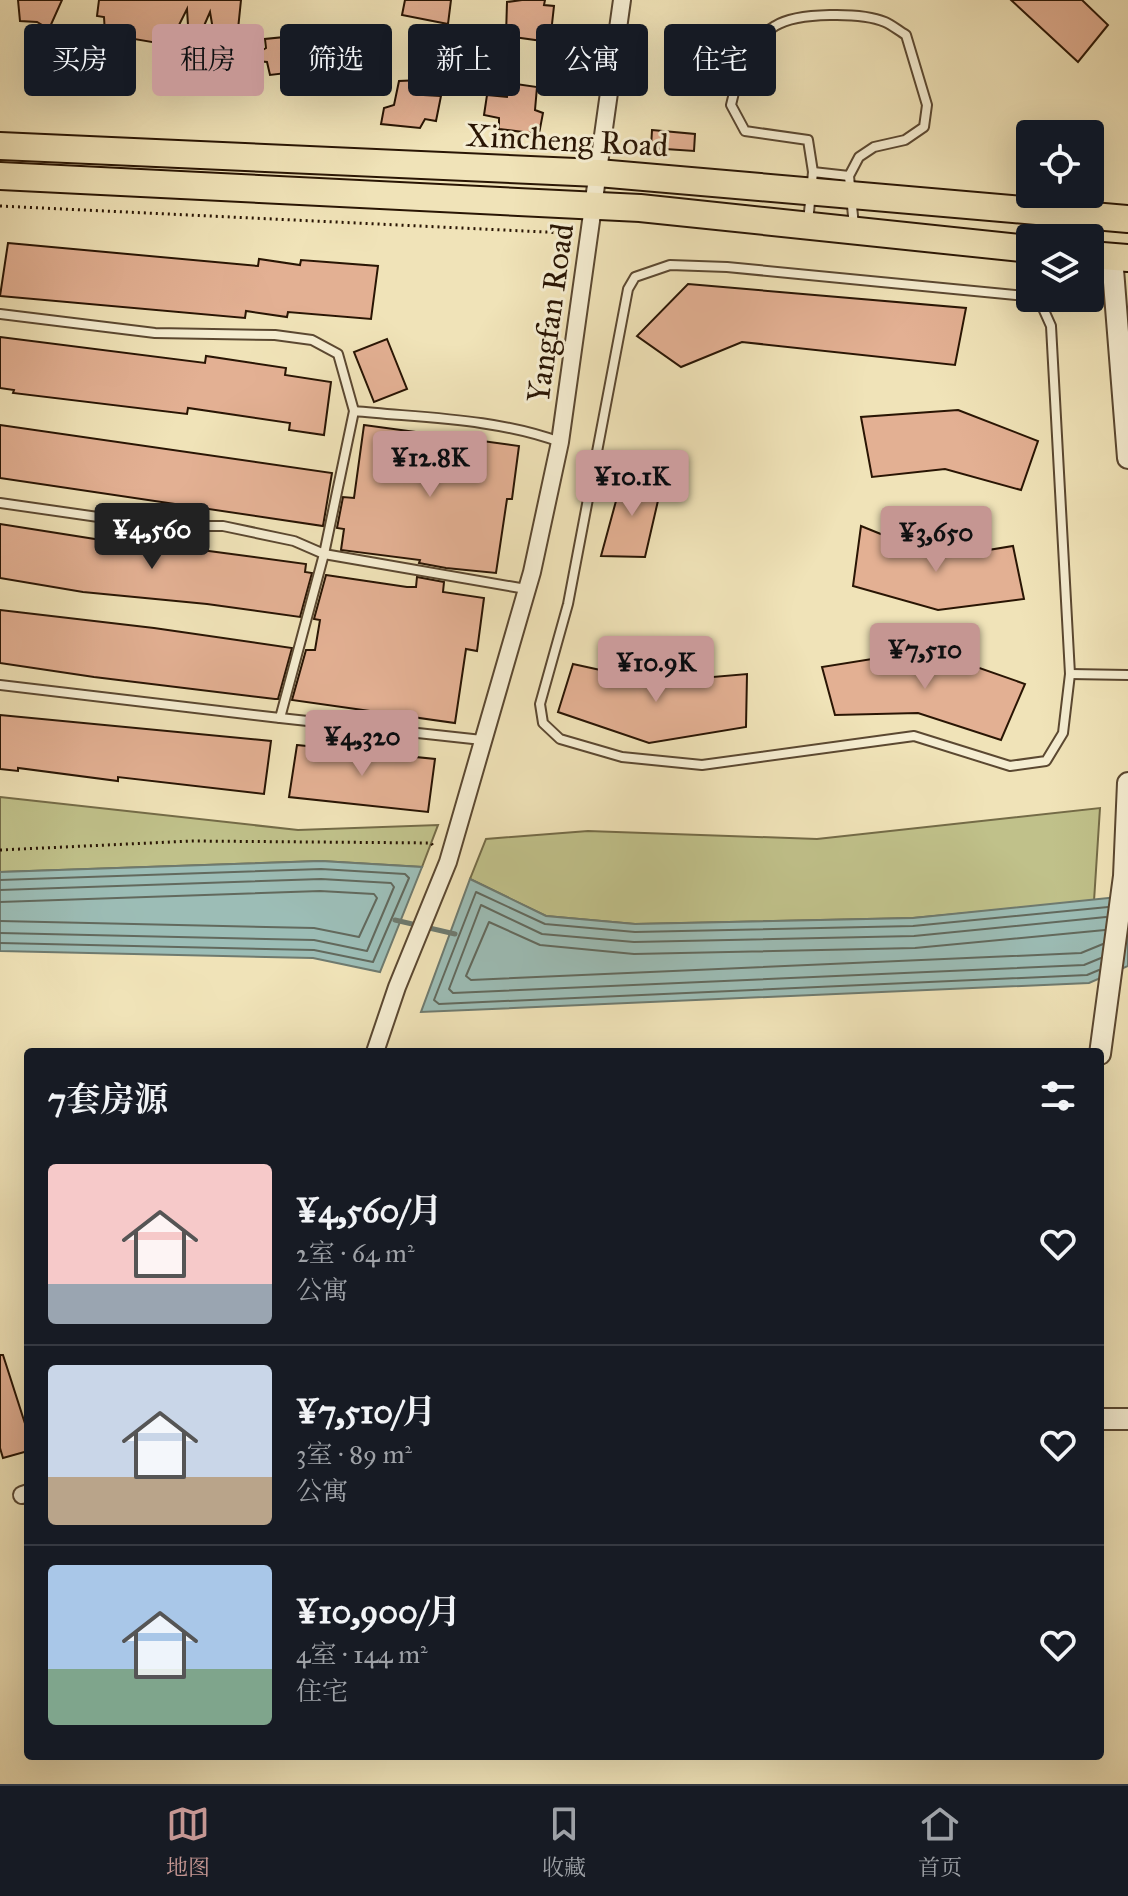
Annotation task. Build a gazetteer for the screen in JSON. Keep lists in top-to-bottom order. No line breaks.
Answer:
{"streets":{"main road":["Xincheng Road"],"street":["Yangfan Road"]},"crossings":[["Xincheng Road","Yangfan Road"]],"page":{"chip":["买房","租房","筛选","新上","公寓","住宅"],"price":["¥12.8K","¥10.1K","¥4,560","¥3,650","¥7,510","¥10.9K","¥4,320"],"heading":"7套房源","list":[{"name":"¥4,560/月","note":"2室 · 64 m² · 公寓"},{"name":"¥7,510/月","note":"3室 · 89 m² · 公寓"},{"name":"¥10,900/月","note":"4室 · 144 m² · 住宅"}],"tabs":["地图","收藏","首页"]}}
